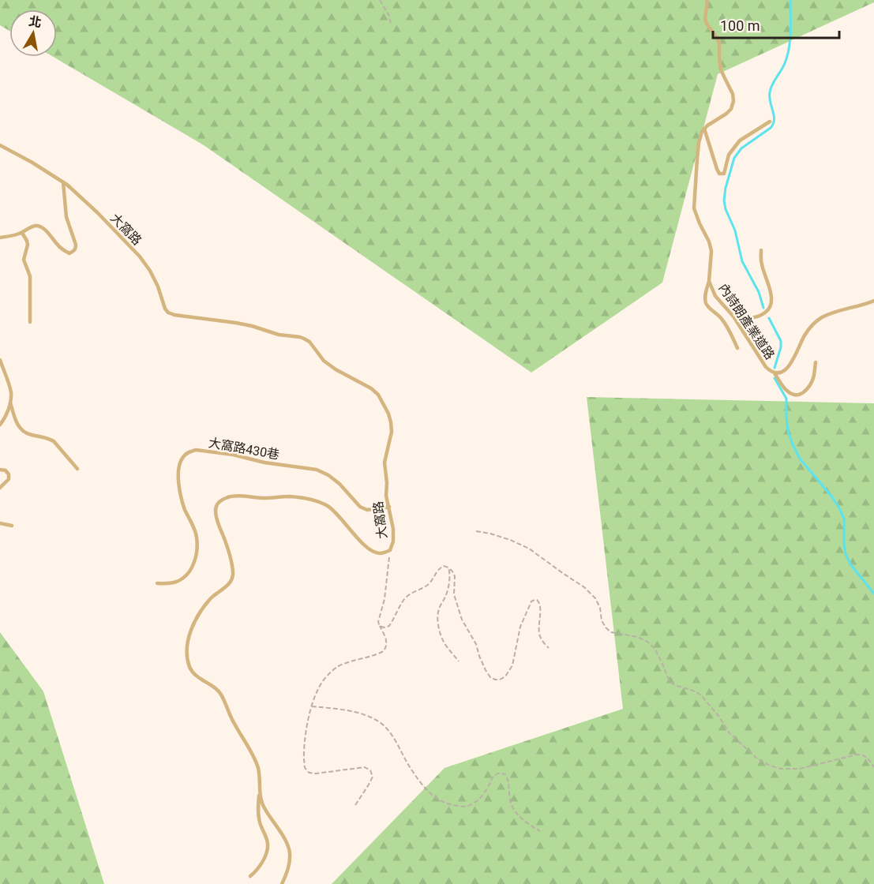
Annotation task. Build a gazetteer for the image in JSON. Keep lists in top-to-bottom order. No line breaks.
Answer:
{"streets":{"lane":["大窩路","內詩朗產業道路","大窩路430巷"]},"crossings":[["大窩路","大窩路430巷"]],"scale_bar":"100 m","north":"top"}
